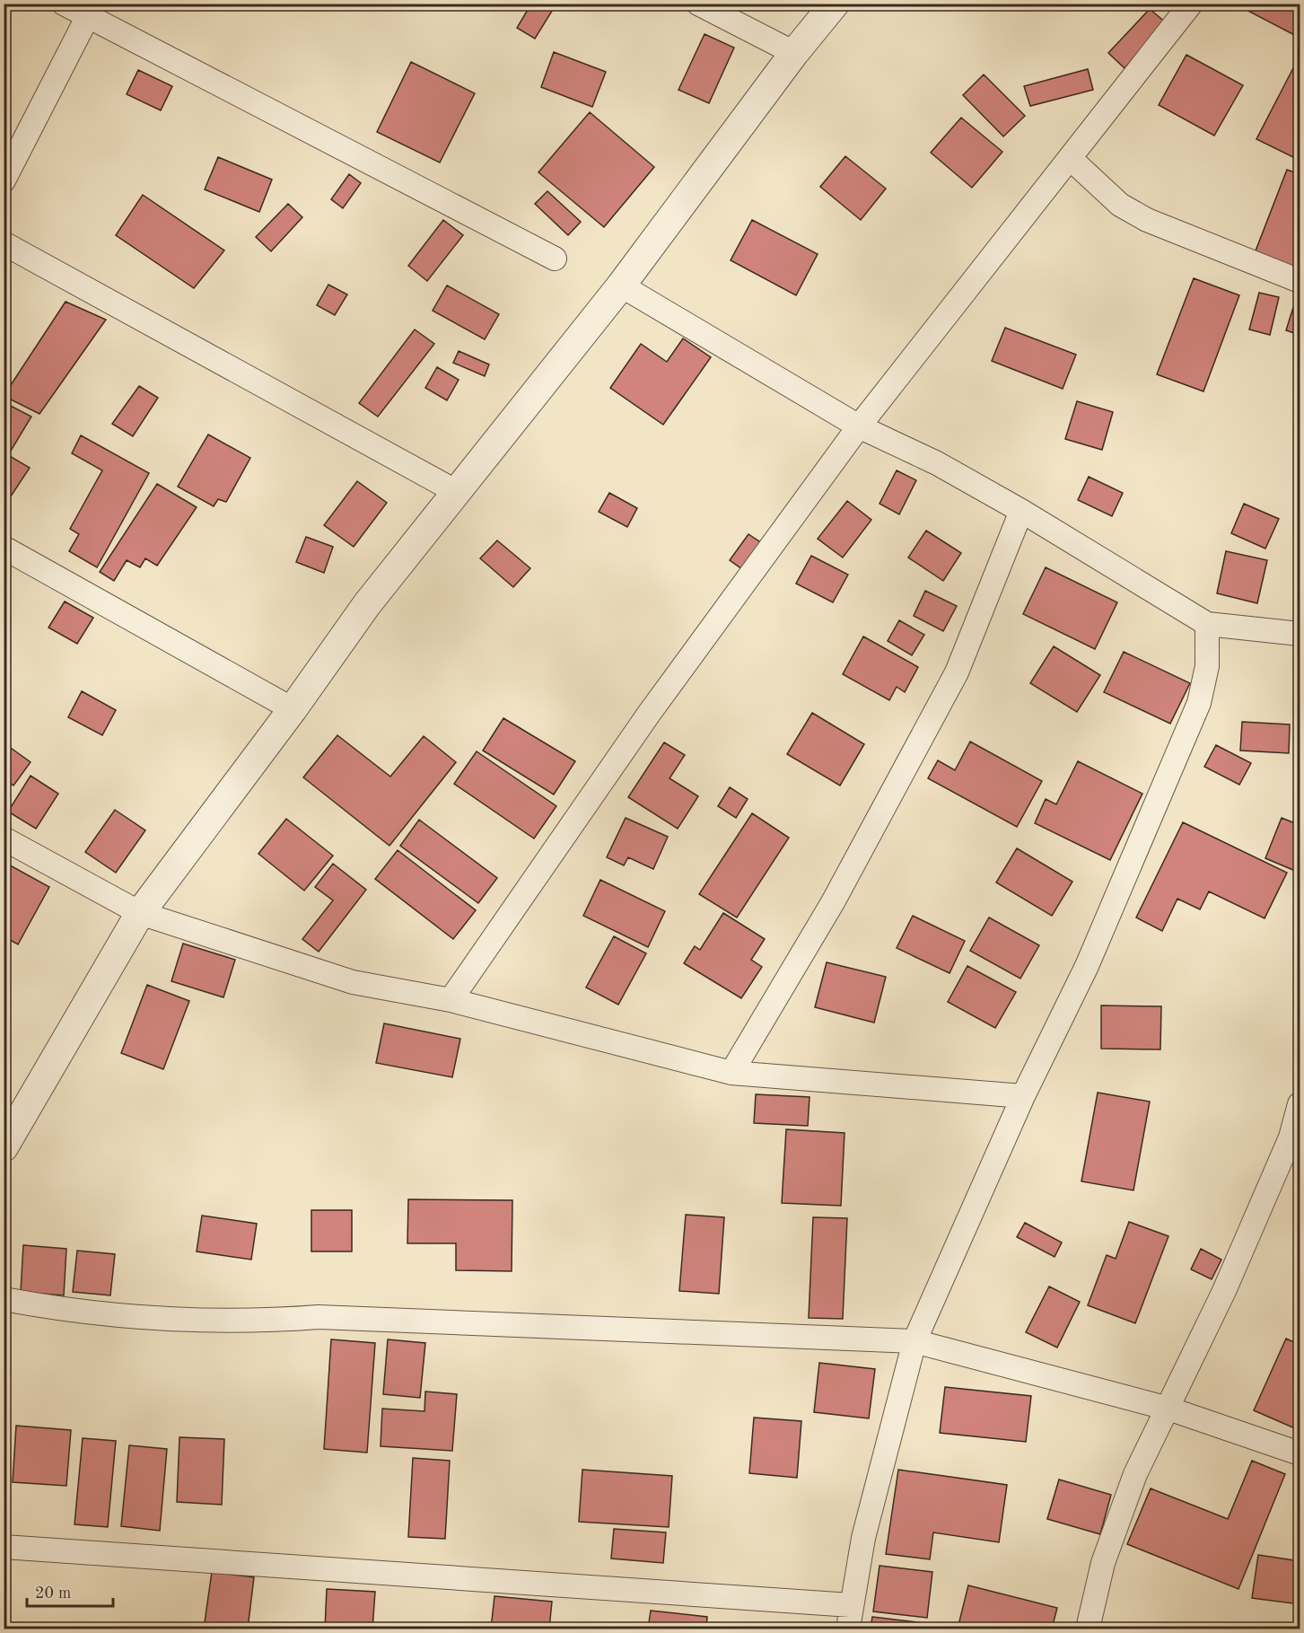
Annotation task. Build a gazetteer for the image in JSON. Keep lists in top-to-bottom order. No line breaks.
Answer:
{"scale_bar":"20 m"}
